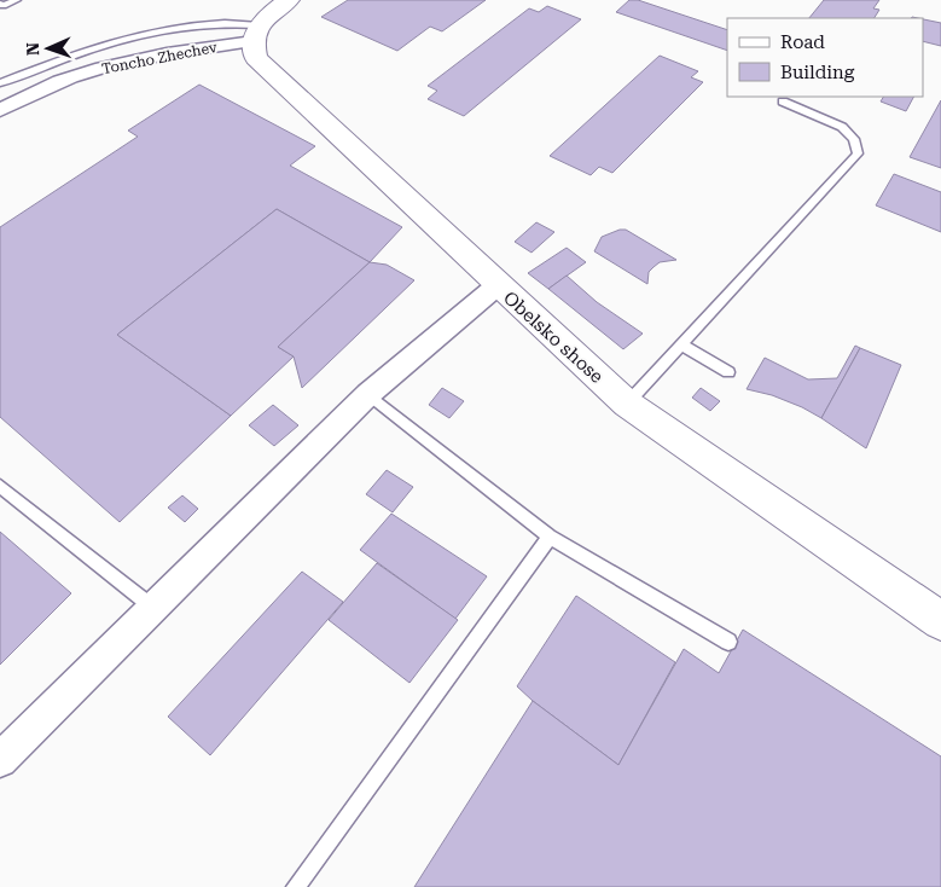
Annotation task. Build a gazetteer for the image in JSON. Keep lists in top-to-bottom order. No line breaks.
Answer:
{"streets":{"street":["Toncho Zhechev","Obelsko shose"]},"crossings":[["Toncho Zhechev","Obelsko shose"]],"legend":["Road","Building"],"north":"left"}
